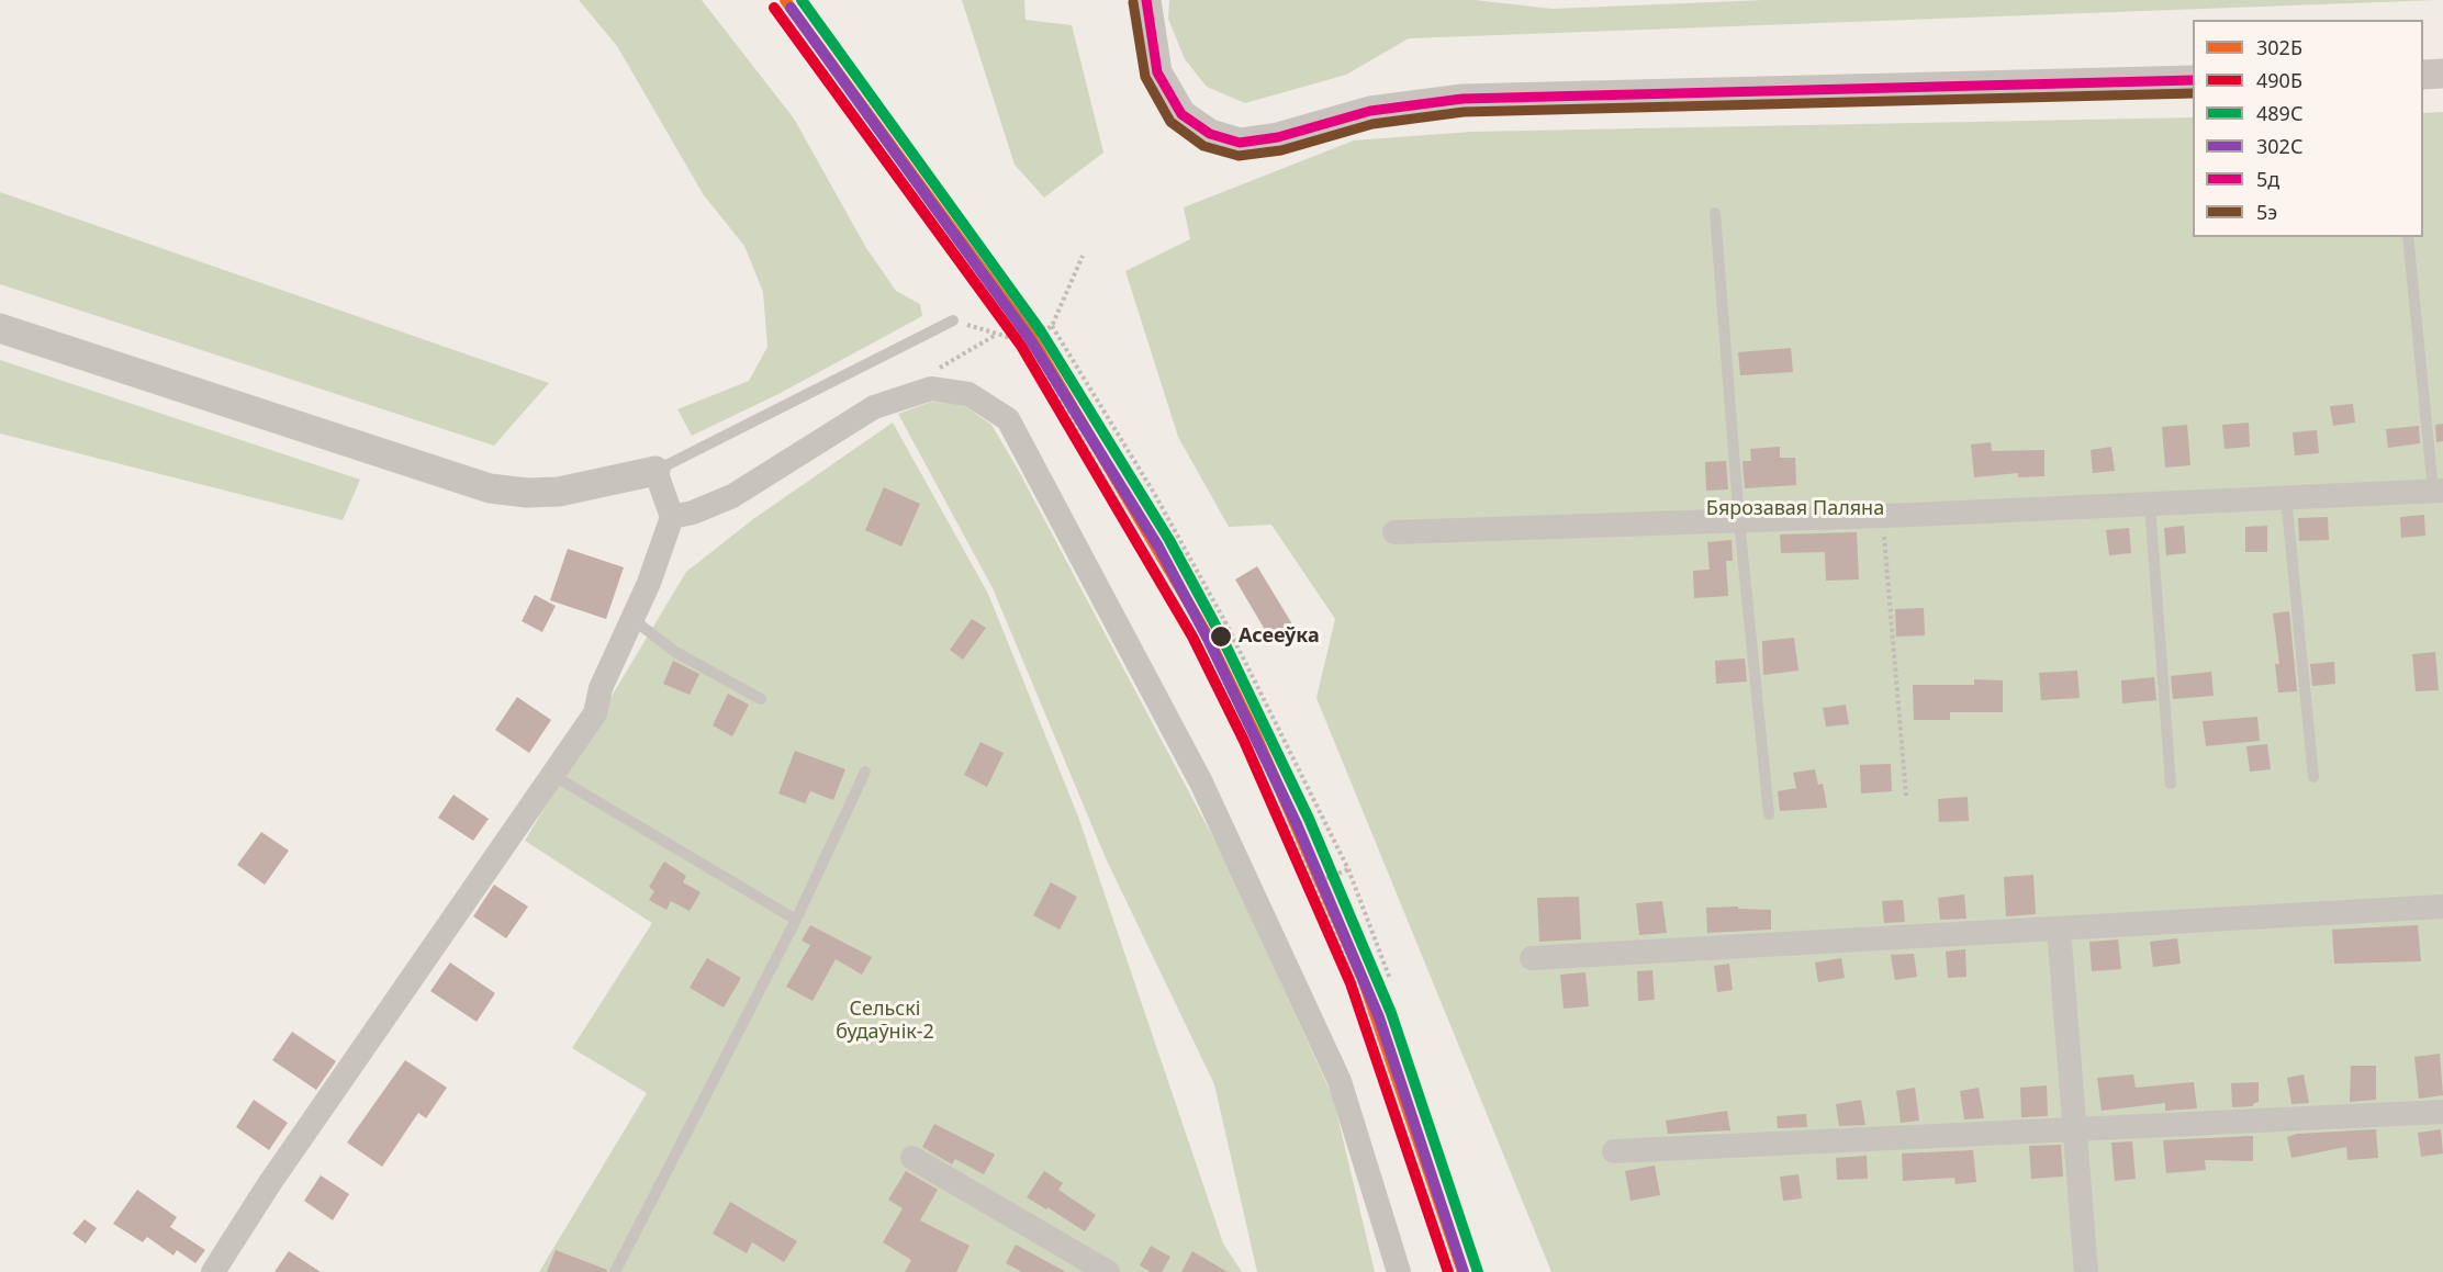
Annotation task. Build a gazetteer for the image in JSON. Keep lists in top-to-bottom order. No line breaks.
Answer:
{"parks":["Бярозавая Паляна","Сельскі будаўнік-2"],"places":["Асееўка"],"lines":["transit line 302Б","transit line 489С","transit line 5д","transit line 5э","transit line 490Б","transit line 302С"],"legend":["302Б","490Б","489С","302С","5д","5э"]}
